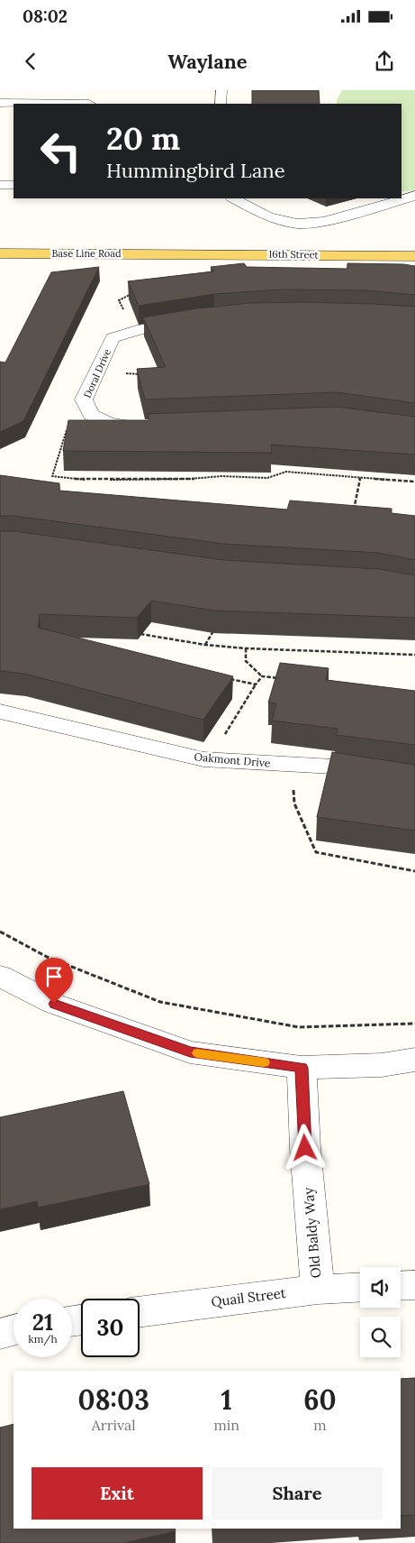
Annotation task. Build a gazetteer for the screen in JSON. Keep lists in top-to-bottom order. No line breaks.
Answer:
{"streets":{"main road":["Base Line Road","16th Street"],"street":["Doral Drive","Oakmont Drive","Old Baldy Way","Quail Street"]},"crossings":[["Base Line Road","16th Street"],["Old Baldy Way","Quail Street"]],"page":{"status":"08:02","header":"Waylane","turn":["20 m","Hummingbird Lane"],"speed":"21 km/h","limit":"30","eta":["08:03","Arrival","1","min","60","m"],"buttons":["Exit","Share"]}}
